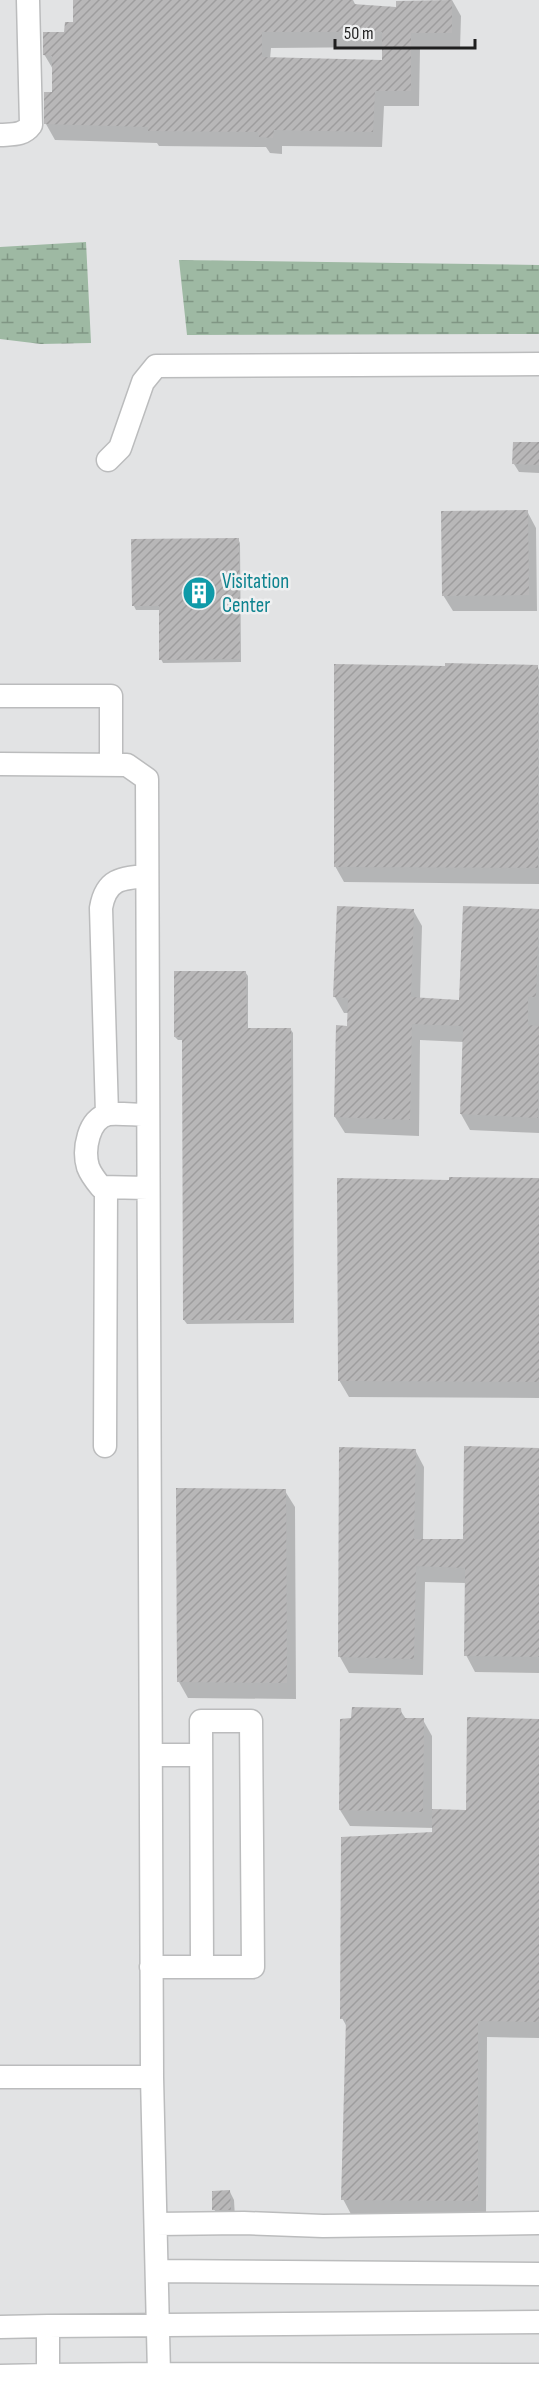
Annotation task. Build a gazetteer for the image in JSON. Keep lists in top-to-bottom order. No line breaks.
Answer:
{"places":{"building":["Visitation Center"]},"scale_bar":"50 m"}
